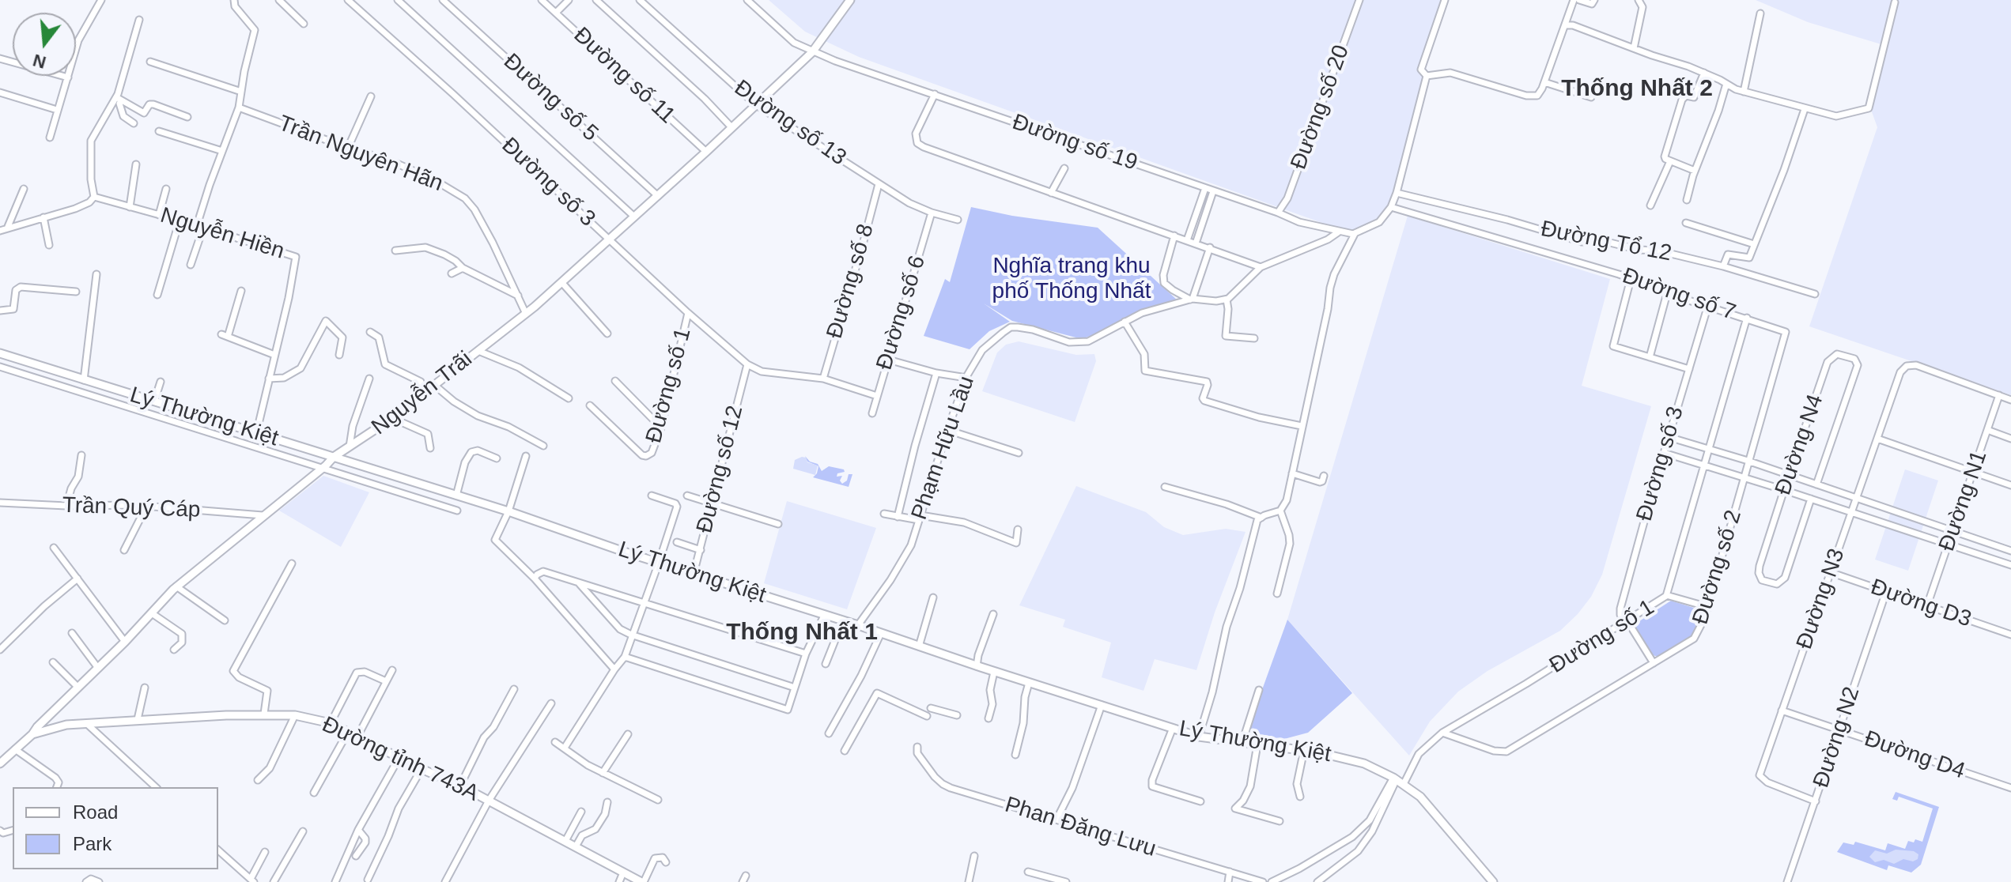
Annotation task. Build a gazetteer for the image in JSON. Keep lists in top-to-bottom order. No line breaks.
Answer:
{"streets":{"main road":["Nguyễn Trãi","Lý Thường Kiệt","Đường tỉnh 743A"],"street":["Đường số 11","Đường số 5","Đường số 20","Đường số 13","Đường số 19","Trần Nguyên Hãn","Đường số 3","Nguyễn Hiền","Đường Tổ 12","Đường số 8","Đường số 7","Đường số 6","Đường số 1","Đường N4","Phạm Hữu Lầu","Đường số 12","Đường N1","Trần Quý Cáp","Đường số 2","Đường N3","Đường D3","Đường N2","Đường D4","Phan Đăng Lưu"]},"crossings":[["Đường số 11","Nguyễn Trãi"],["Đường số 5","Nguyễn Trãi"],["Đường số 20","Đường số 19"],["Đường số 13","Đường số 8"],["Đường số 13","Đường số 6"],["Đường số 13","Nguyễn Trãi"],["Đường số 19","Nguyễn Trãi"],["Trần Nguyên Hãn","Nguyễn Trãi"],["Đường số 3","Đường số 7"],["Đường số 3","Đường số 1"],["Đường số 3","Nguyễn Trãi"],["Đường số 3","Đường số 12"],["Nguyễn Hiền","Lý Thường Kiệt"],["Đường số 7","Đường số 1"],["Đường số 7","Đường số 2"],["Đường số 1","Lý Thường Kiệt"],["Đường số 1","Đường số 2"],["Nguyễn Trãi","Lý Thường Kiệt"],["Nguyễn Trãi","Trần Quý Cáp"],["Nguyễn Trãi","Đường tỉnh 743A"],["Lý Thường Kiệt","Phạm Hữu Lầu"],["Lý Thường Kiệt","Đường số 12"],["Đường N1","Đường N3"],["Đường N1","Đường D3"],["Đường N3","Đường D3"],["Đường N3","Đường N2"],["Đường N3","Đường D4"],["Đường D3","Đường N2"],["Đường N2","Đường D4"]],"districts":["Thống Nhất 2","Thống Nhất 1"],"parks":["Nghĩa trang khu phố Thống Nhất"],"legend":["Road","Park"],"north":"bottom"}
